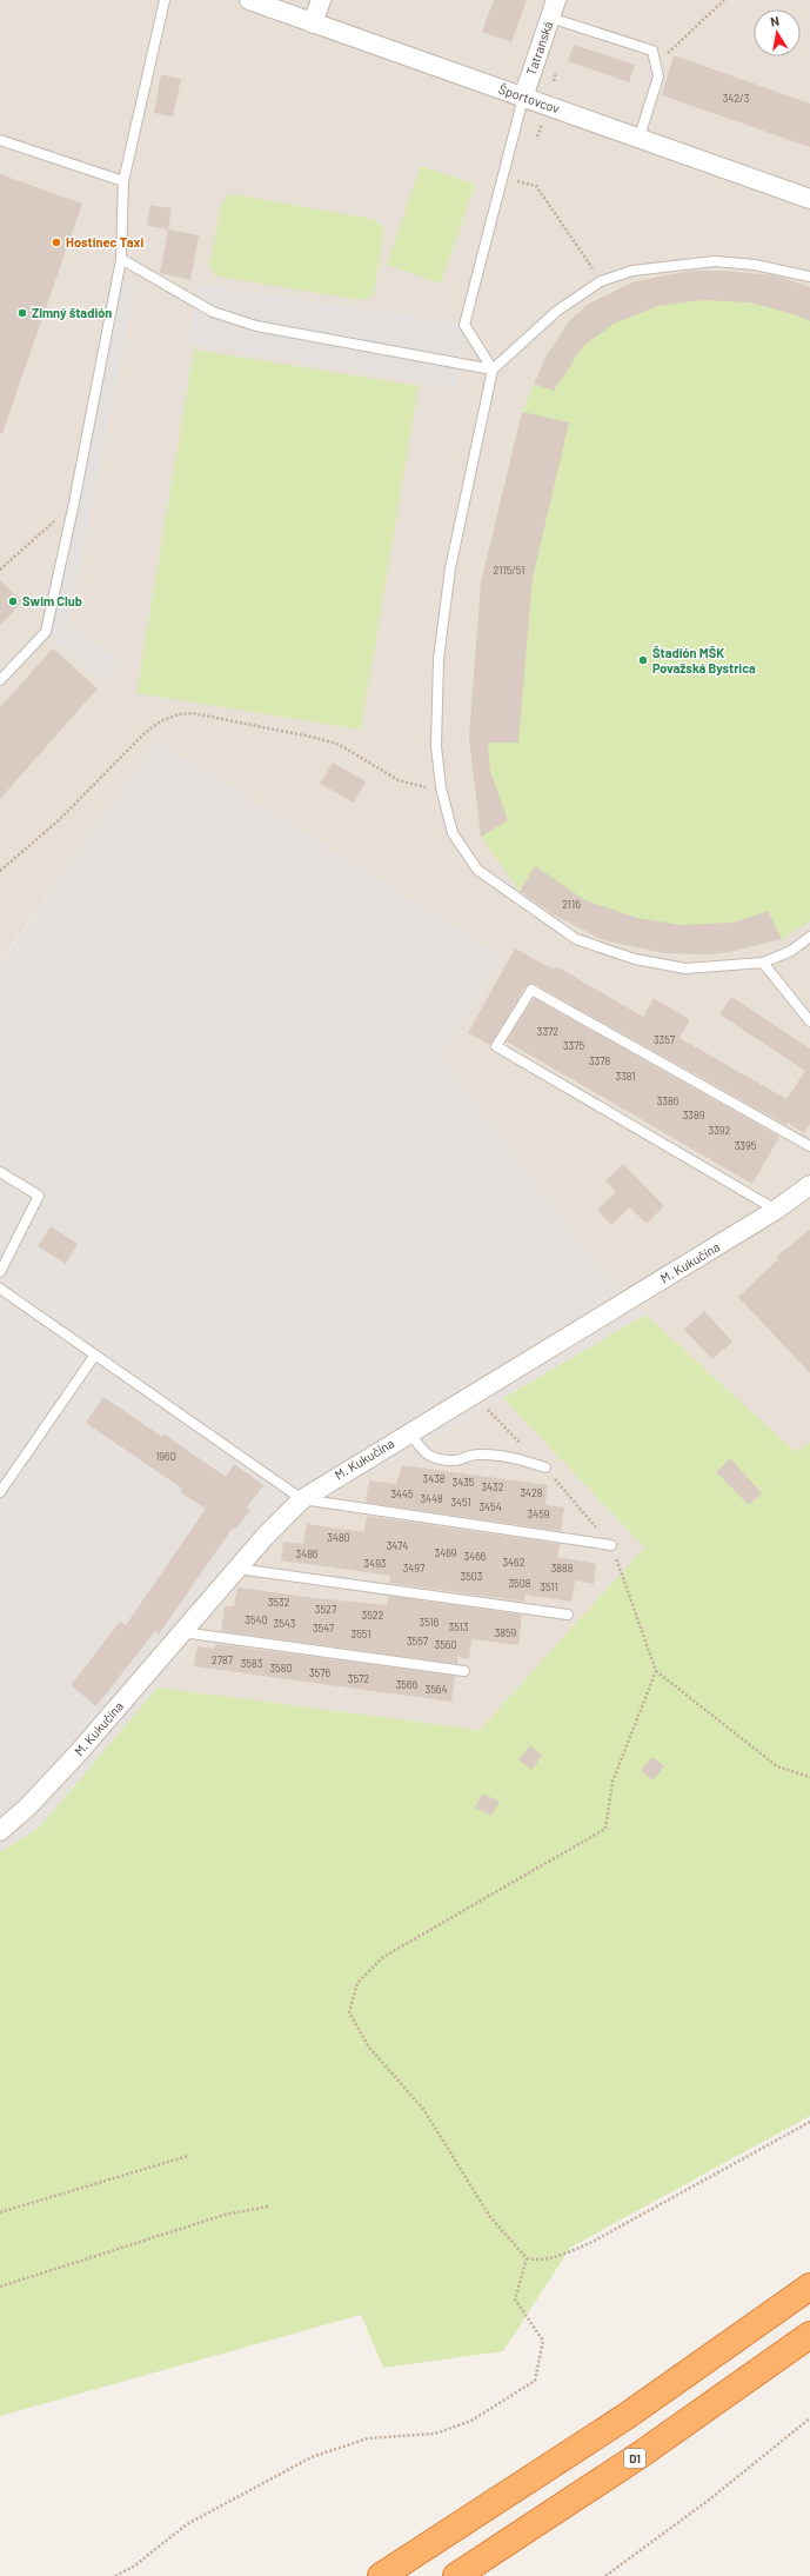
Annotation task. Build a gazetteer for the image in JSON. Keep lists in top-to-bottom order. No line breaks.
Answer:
{"streets":{"highway":["D1"],"street":["Tatranská","Športovcov","M. Kukučína"]},"crossings":[["Tatranská","Športovcov"]],"places":["Hostinec Taxi","Zimný štadión","Swim Club","Štadión MŠK Považská Bystrica"],"house_numbers":["342/3","2115/51","2116","3372","3357","3375","3378","3381","3386","3389","3392","3395","1960","3438","3435","3432","3428","3445","3448","3451","3454","3459","3480","3474","3469","3486","3466","3462","3493","3497","3888","3503","3508","3511","3532","3527","3522","3540","3516","3543","3513","3547","3859","3551","3557","3560","2787","3583","3580","3576","3572","3566","3564"],"north":"top"}
